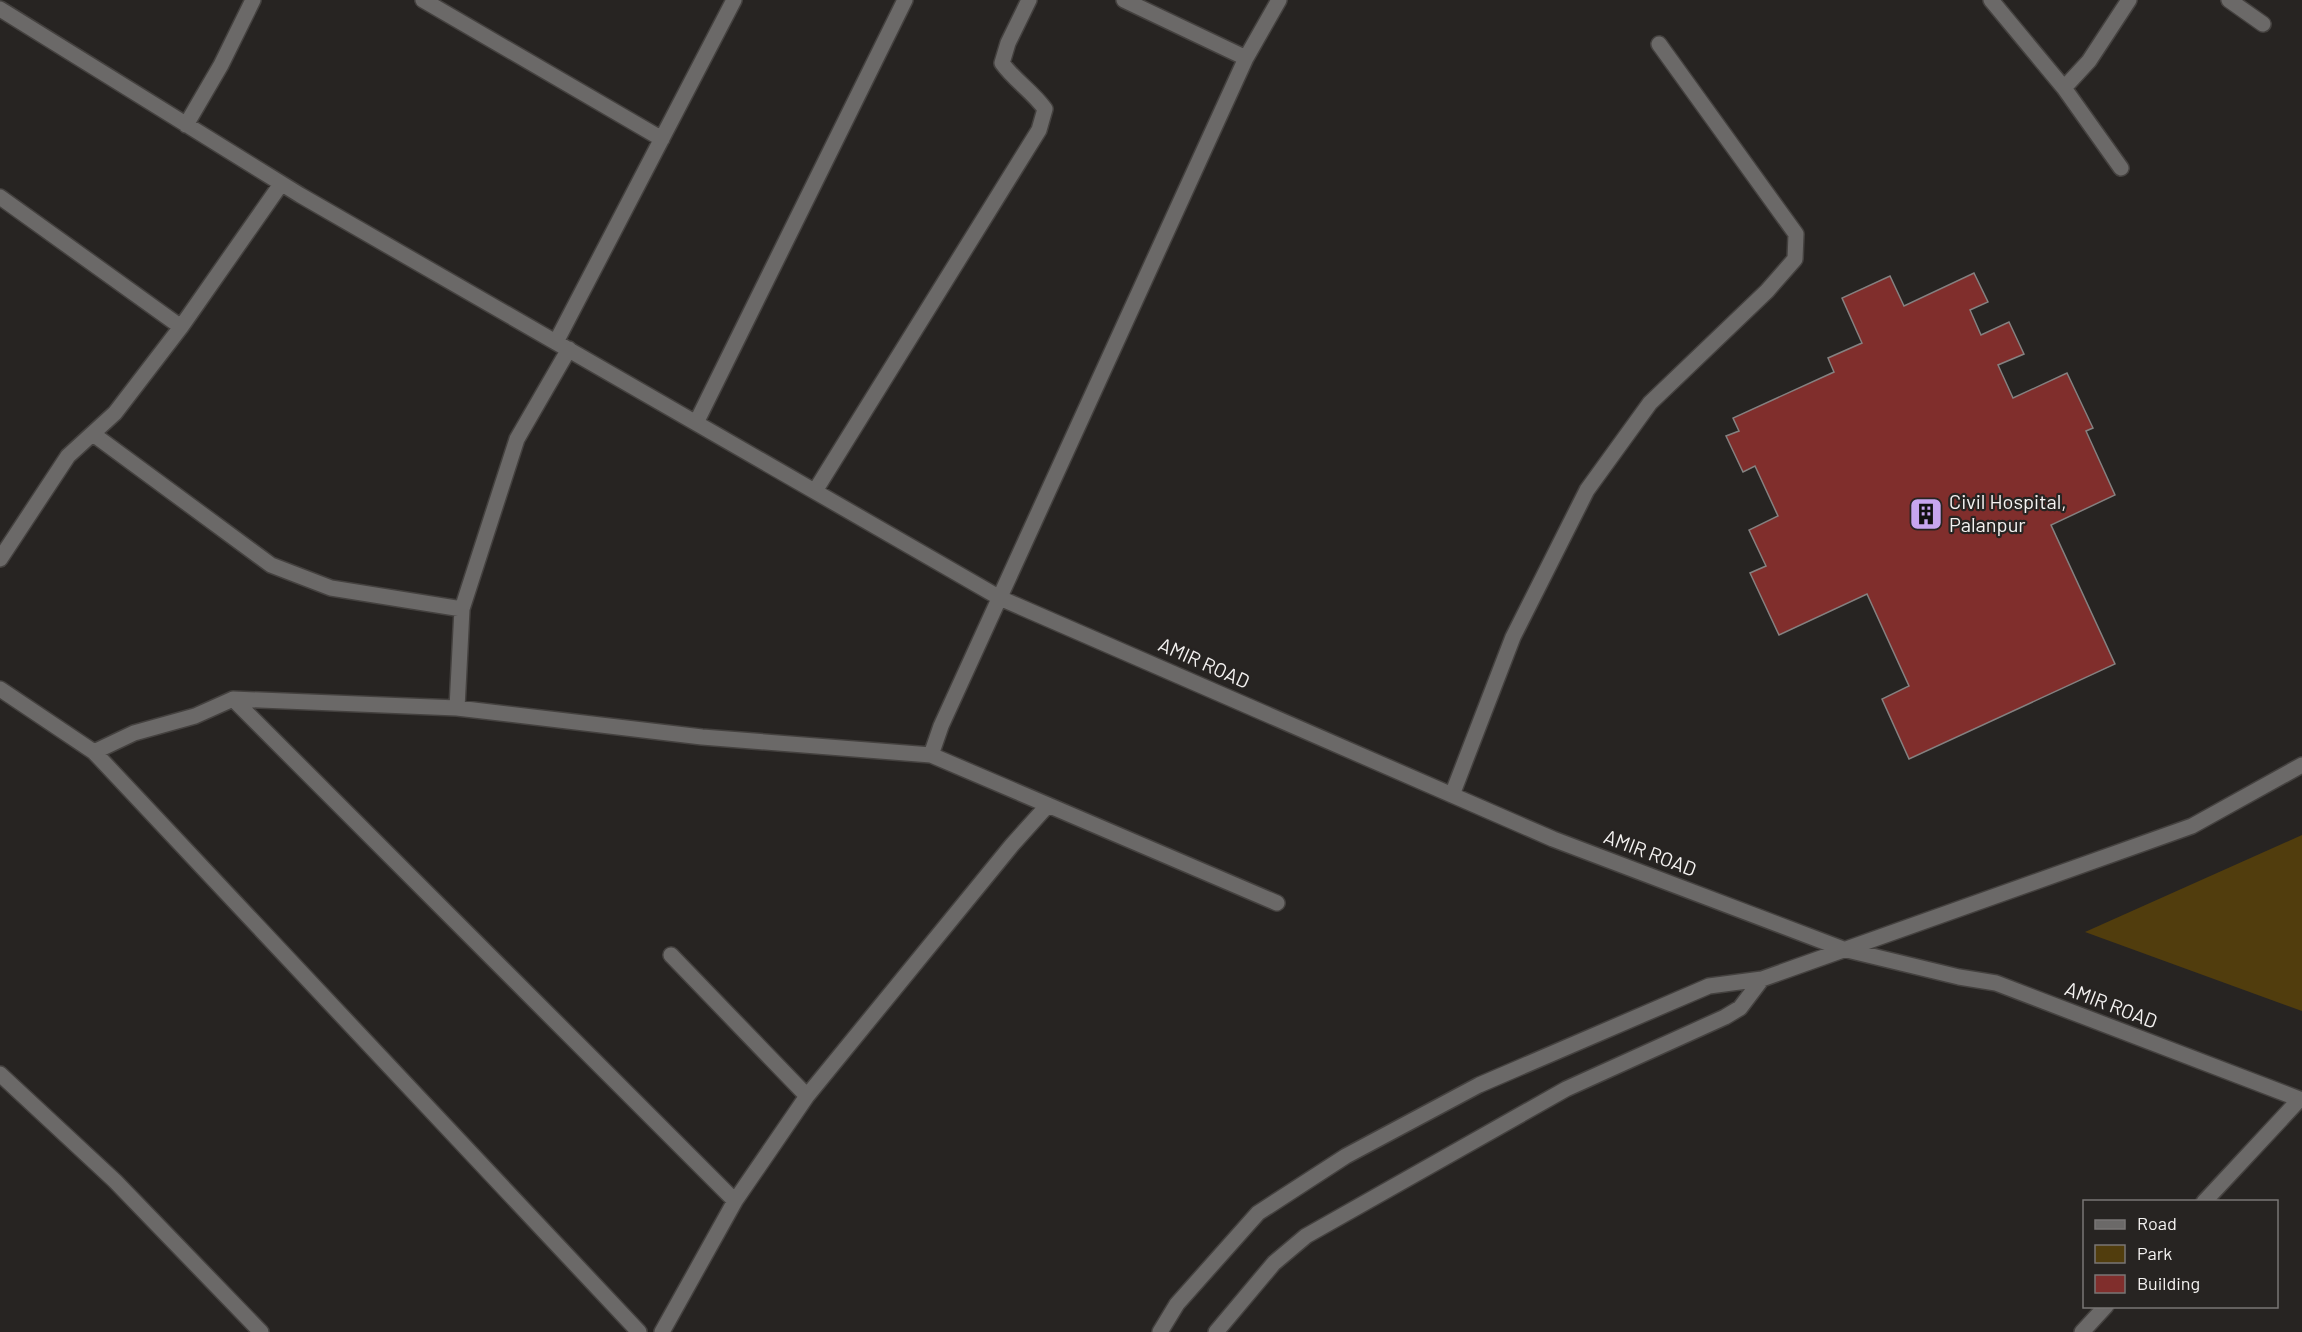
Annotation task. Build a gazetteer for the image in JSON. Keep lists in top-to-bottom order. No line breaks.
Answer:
{"streets":{"street":["AMIR ROAD"]},"places":{"building":["Civil Hospital, Palanpur"]},"legend":["Road","Park","Building"]}
